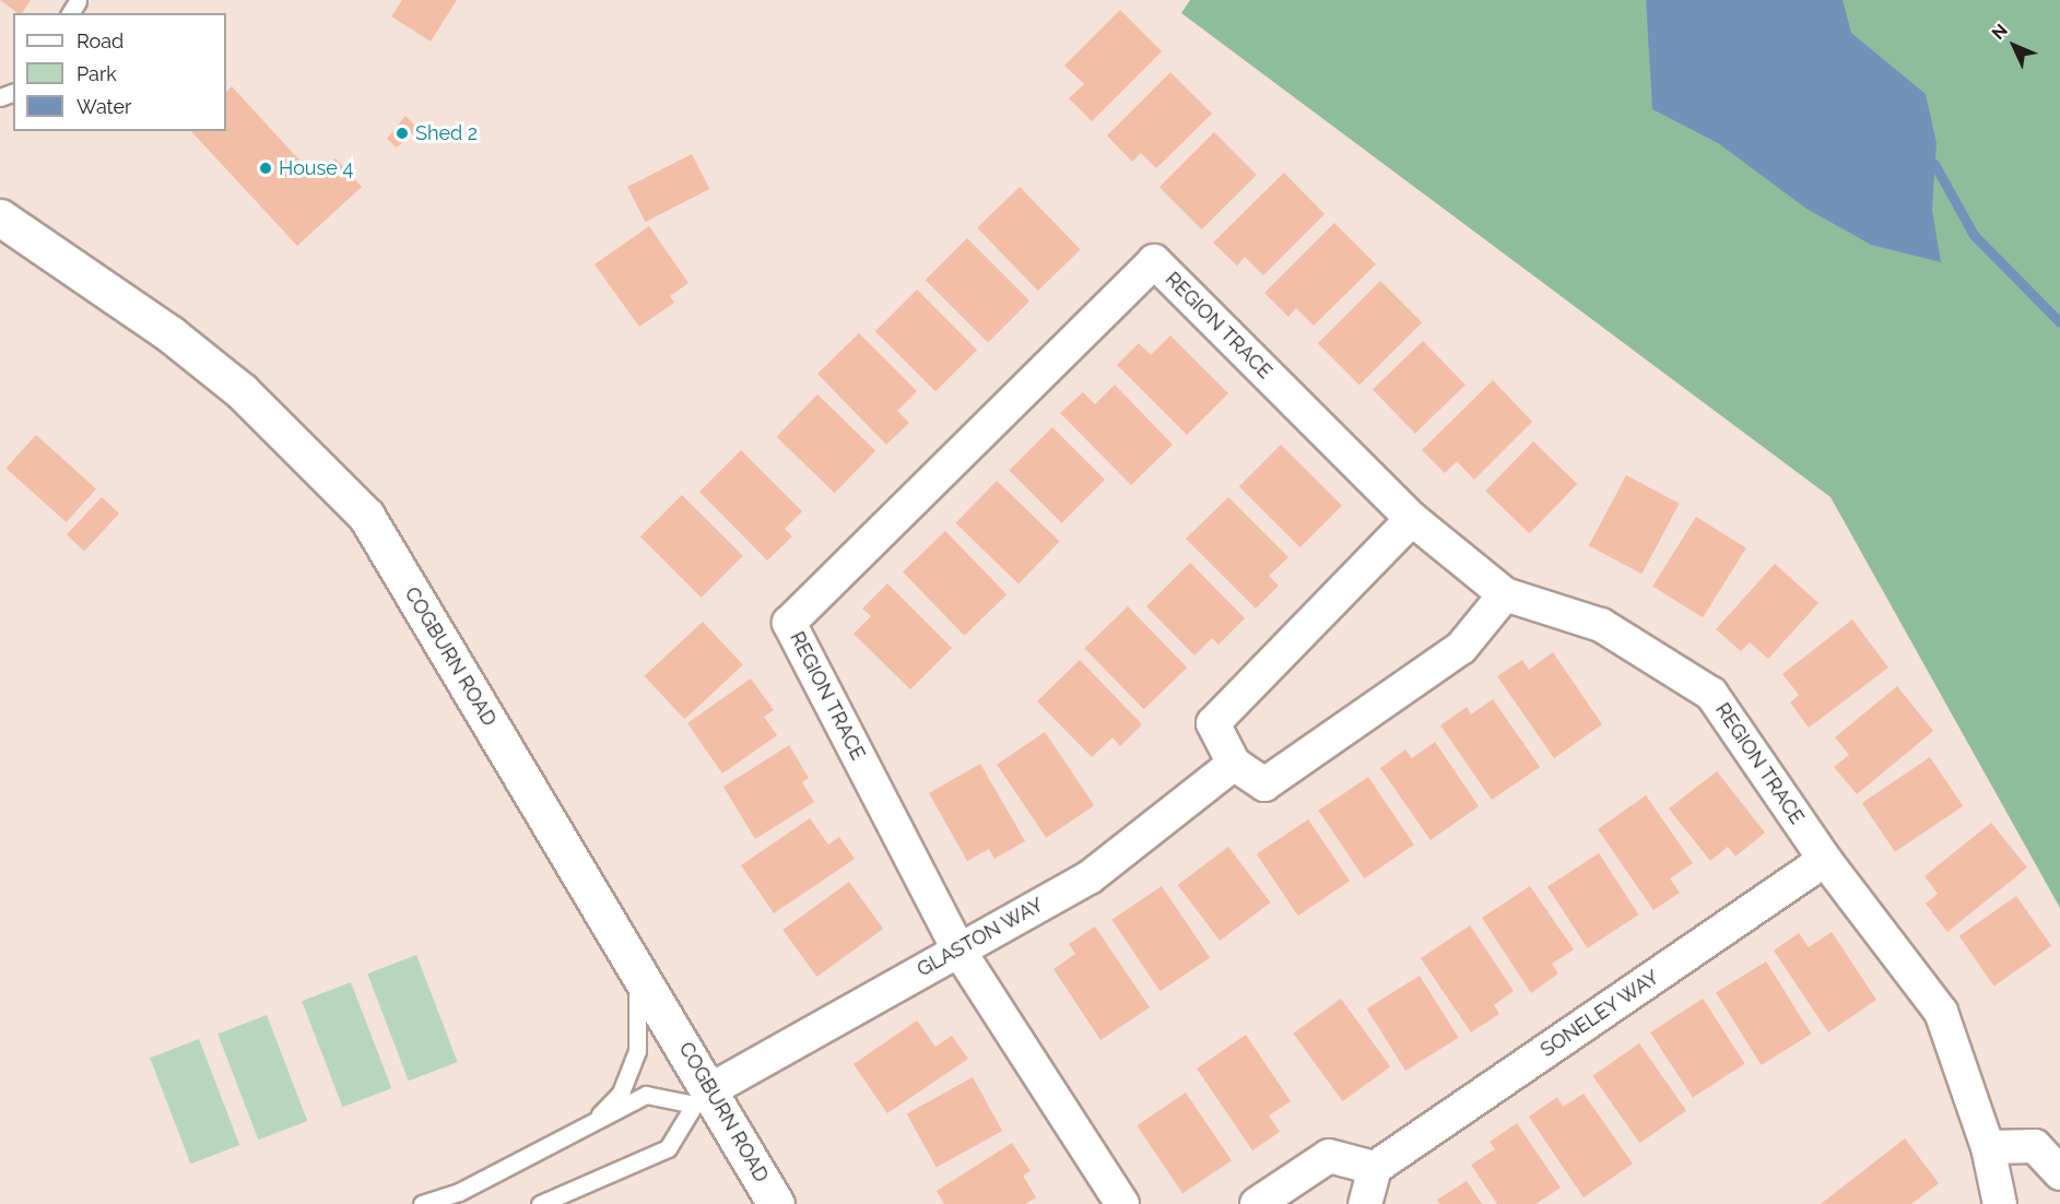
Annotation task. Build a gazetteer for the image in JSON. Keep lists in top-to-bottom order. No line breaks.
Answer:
{"streets":{"street":["REGION TRACE","COGBURN ROAD","GLASTON WAY","SONELEY WAY"]},"crossings":[["REGION TRACE","GLASTON WAY"],["REGION TRACE","SONELEY WAY"],["COGBURN ROAD","GLASTON WAY"]],"places":["Shed 2","House 4"],"legend":["Road","Park","Water"],"north":"top left"}
